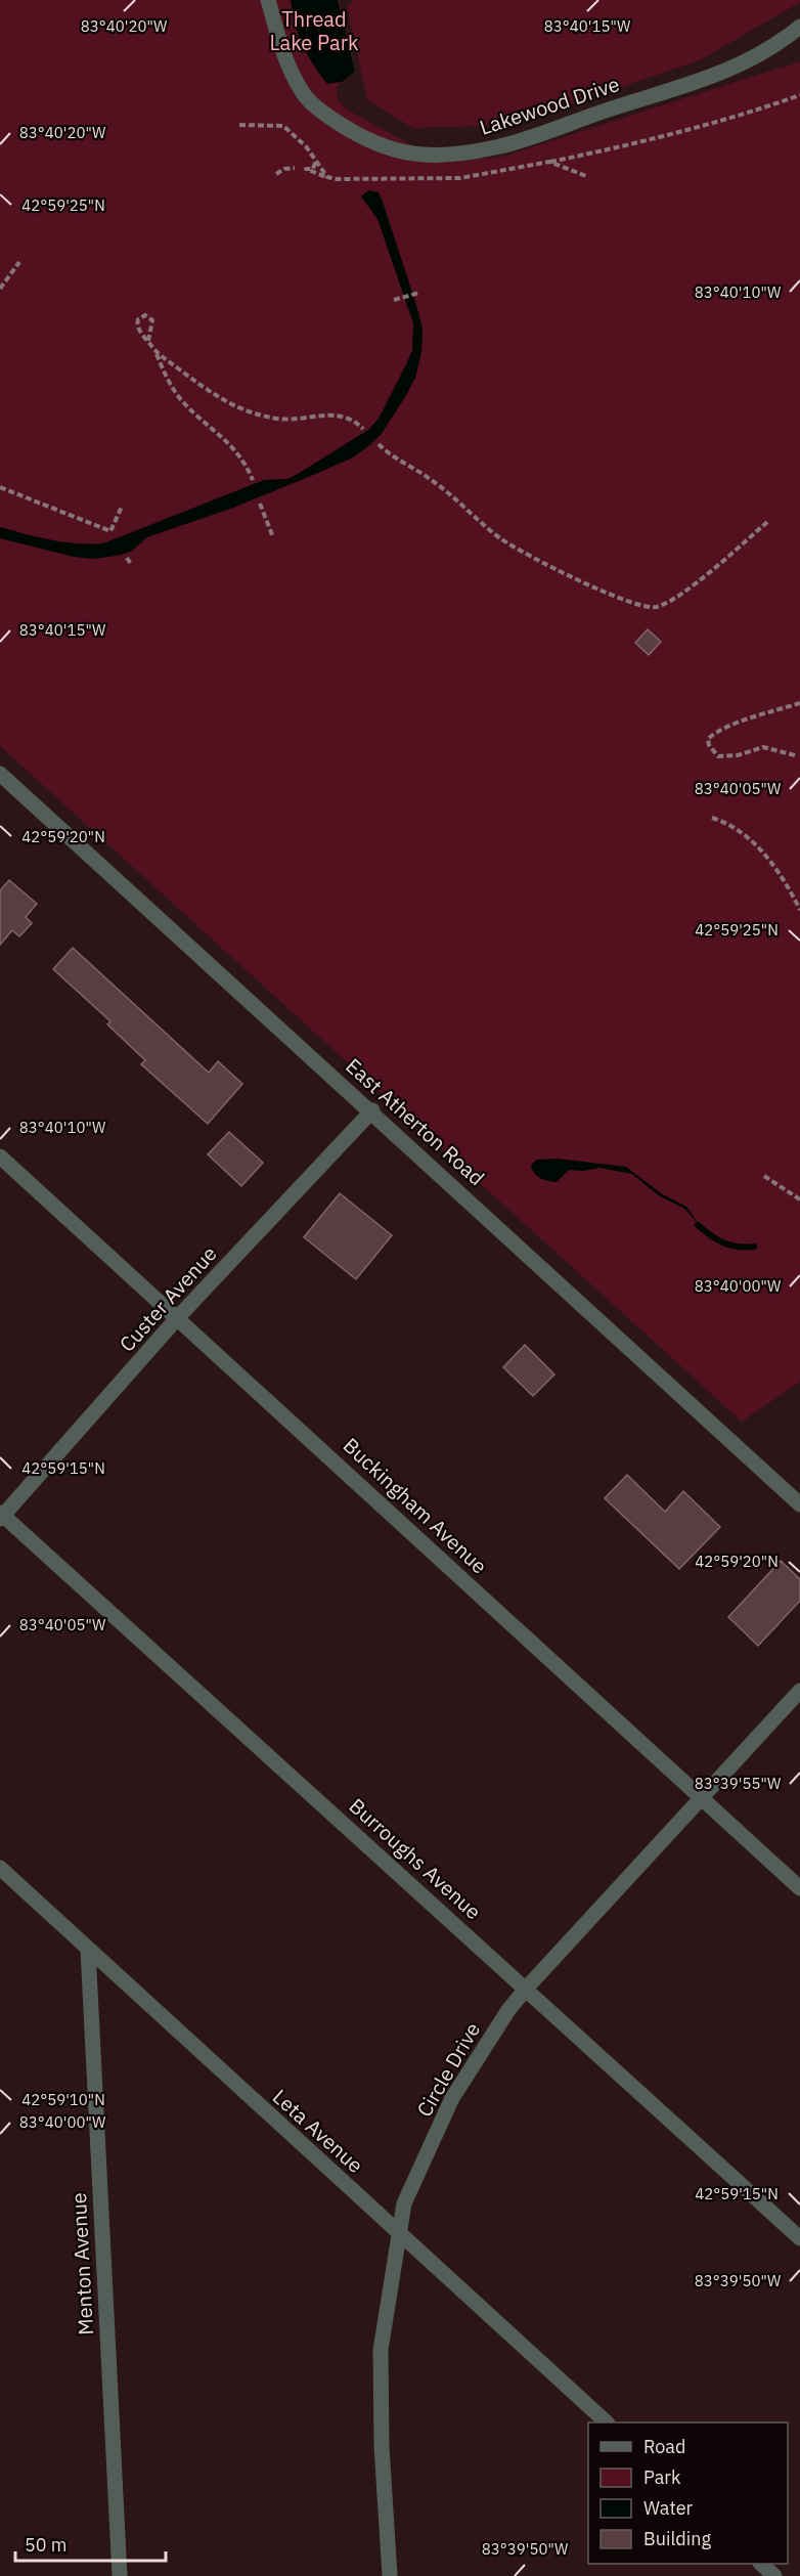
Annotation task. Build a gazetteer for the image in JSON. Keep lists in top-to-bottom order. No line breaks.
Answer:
{"streets":{"street":["Lakewood Drive","East Atherton Road","Custer Avenue","Buckingham Avenue","Burroughs Avenue","Circle Drive","Leta Avenue","Menton Avenue"]},"crossings":[["East Atherton Road","Custer Avenue"],["Custer Avenue","Buckingham Avenue"],["Custer Avenue","Burroughs Avenue"],["Buckingham Avenue","Circle Drive"],["Burroughs Avenue","Circle Drive"],["Circle Drive","Leta Avenue"],["Leta Avenue","Menton Avenue"]],"parks":["Thread Lake Park"],"legend":["Road","Park","Water","Building"],"scale_bar":"50 m","coordinates":["83°40'20\"W","83°40'15\"W","42°59'25\"N","83°40'10\"W","83°40'05\"W","42°59'20\"N","83°40'00\"W","42°59'15\"N","83°39'55\"W","42°59'10\"N","83°39'50\"W"]}
